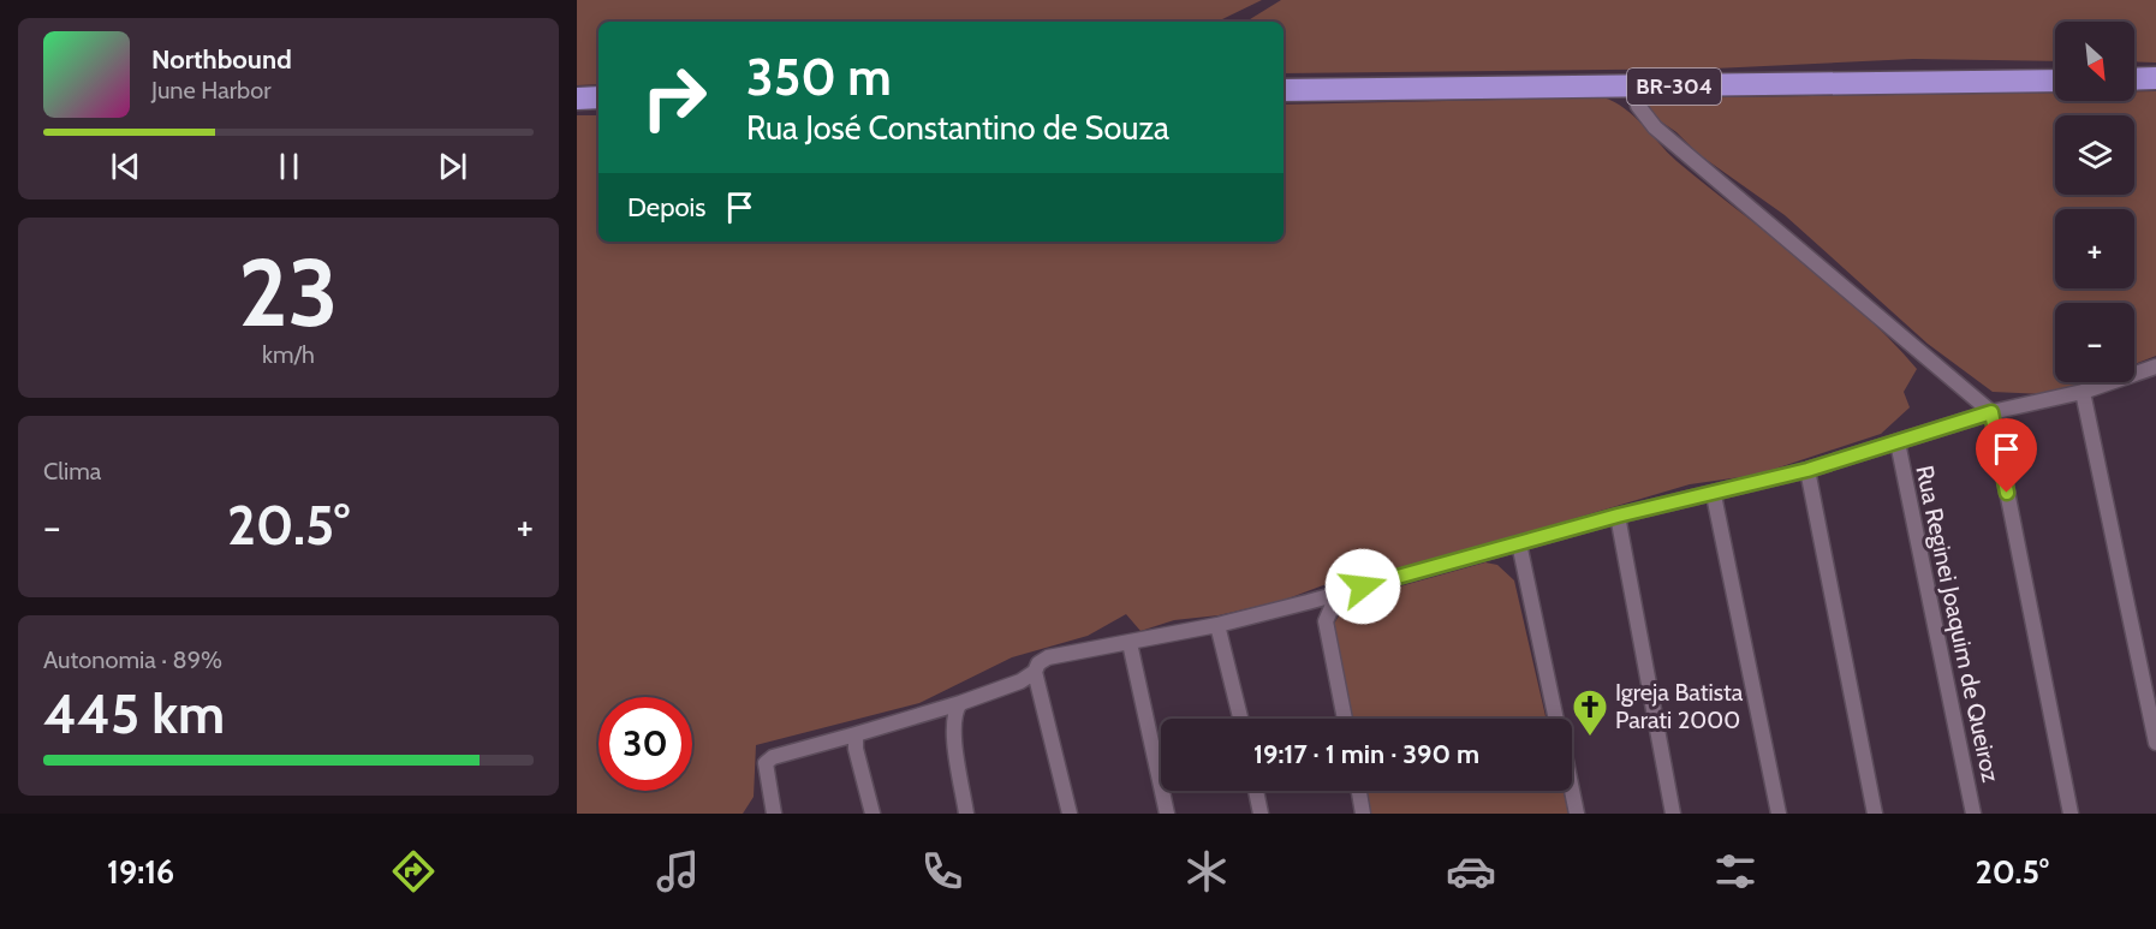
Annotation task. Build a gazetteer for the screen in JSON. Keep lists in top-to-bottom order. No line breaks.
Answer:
{"streets":{"highway":["BR-304"],"street":["Rua Reginei Joaquim de Queiroz"]},"places":{"church":["Igreja Batista Parati 2000"]},"north":"bottom right","page":{"map_buttons":["+","−"],"turn":["350 m","Rua José Constantino de Souza"],"song":["Northbound","June Harbor"],"then":"Depois","tile":[["23","km/h"],"Clima",["Autonomia · 89%","445 km"]],"heat":["−","20.5°","+"],"limit":"30","trip":"19:17 · 1 min · 390 m","tabs":["19:16","20.5°"]}}
